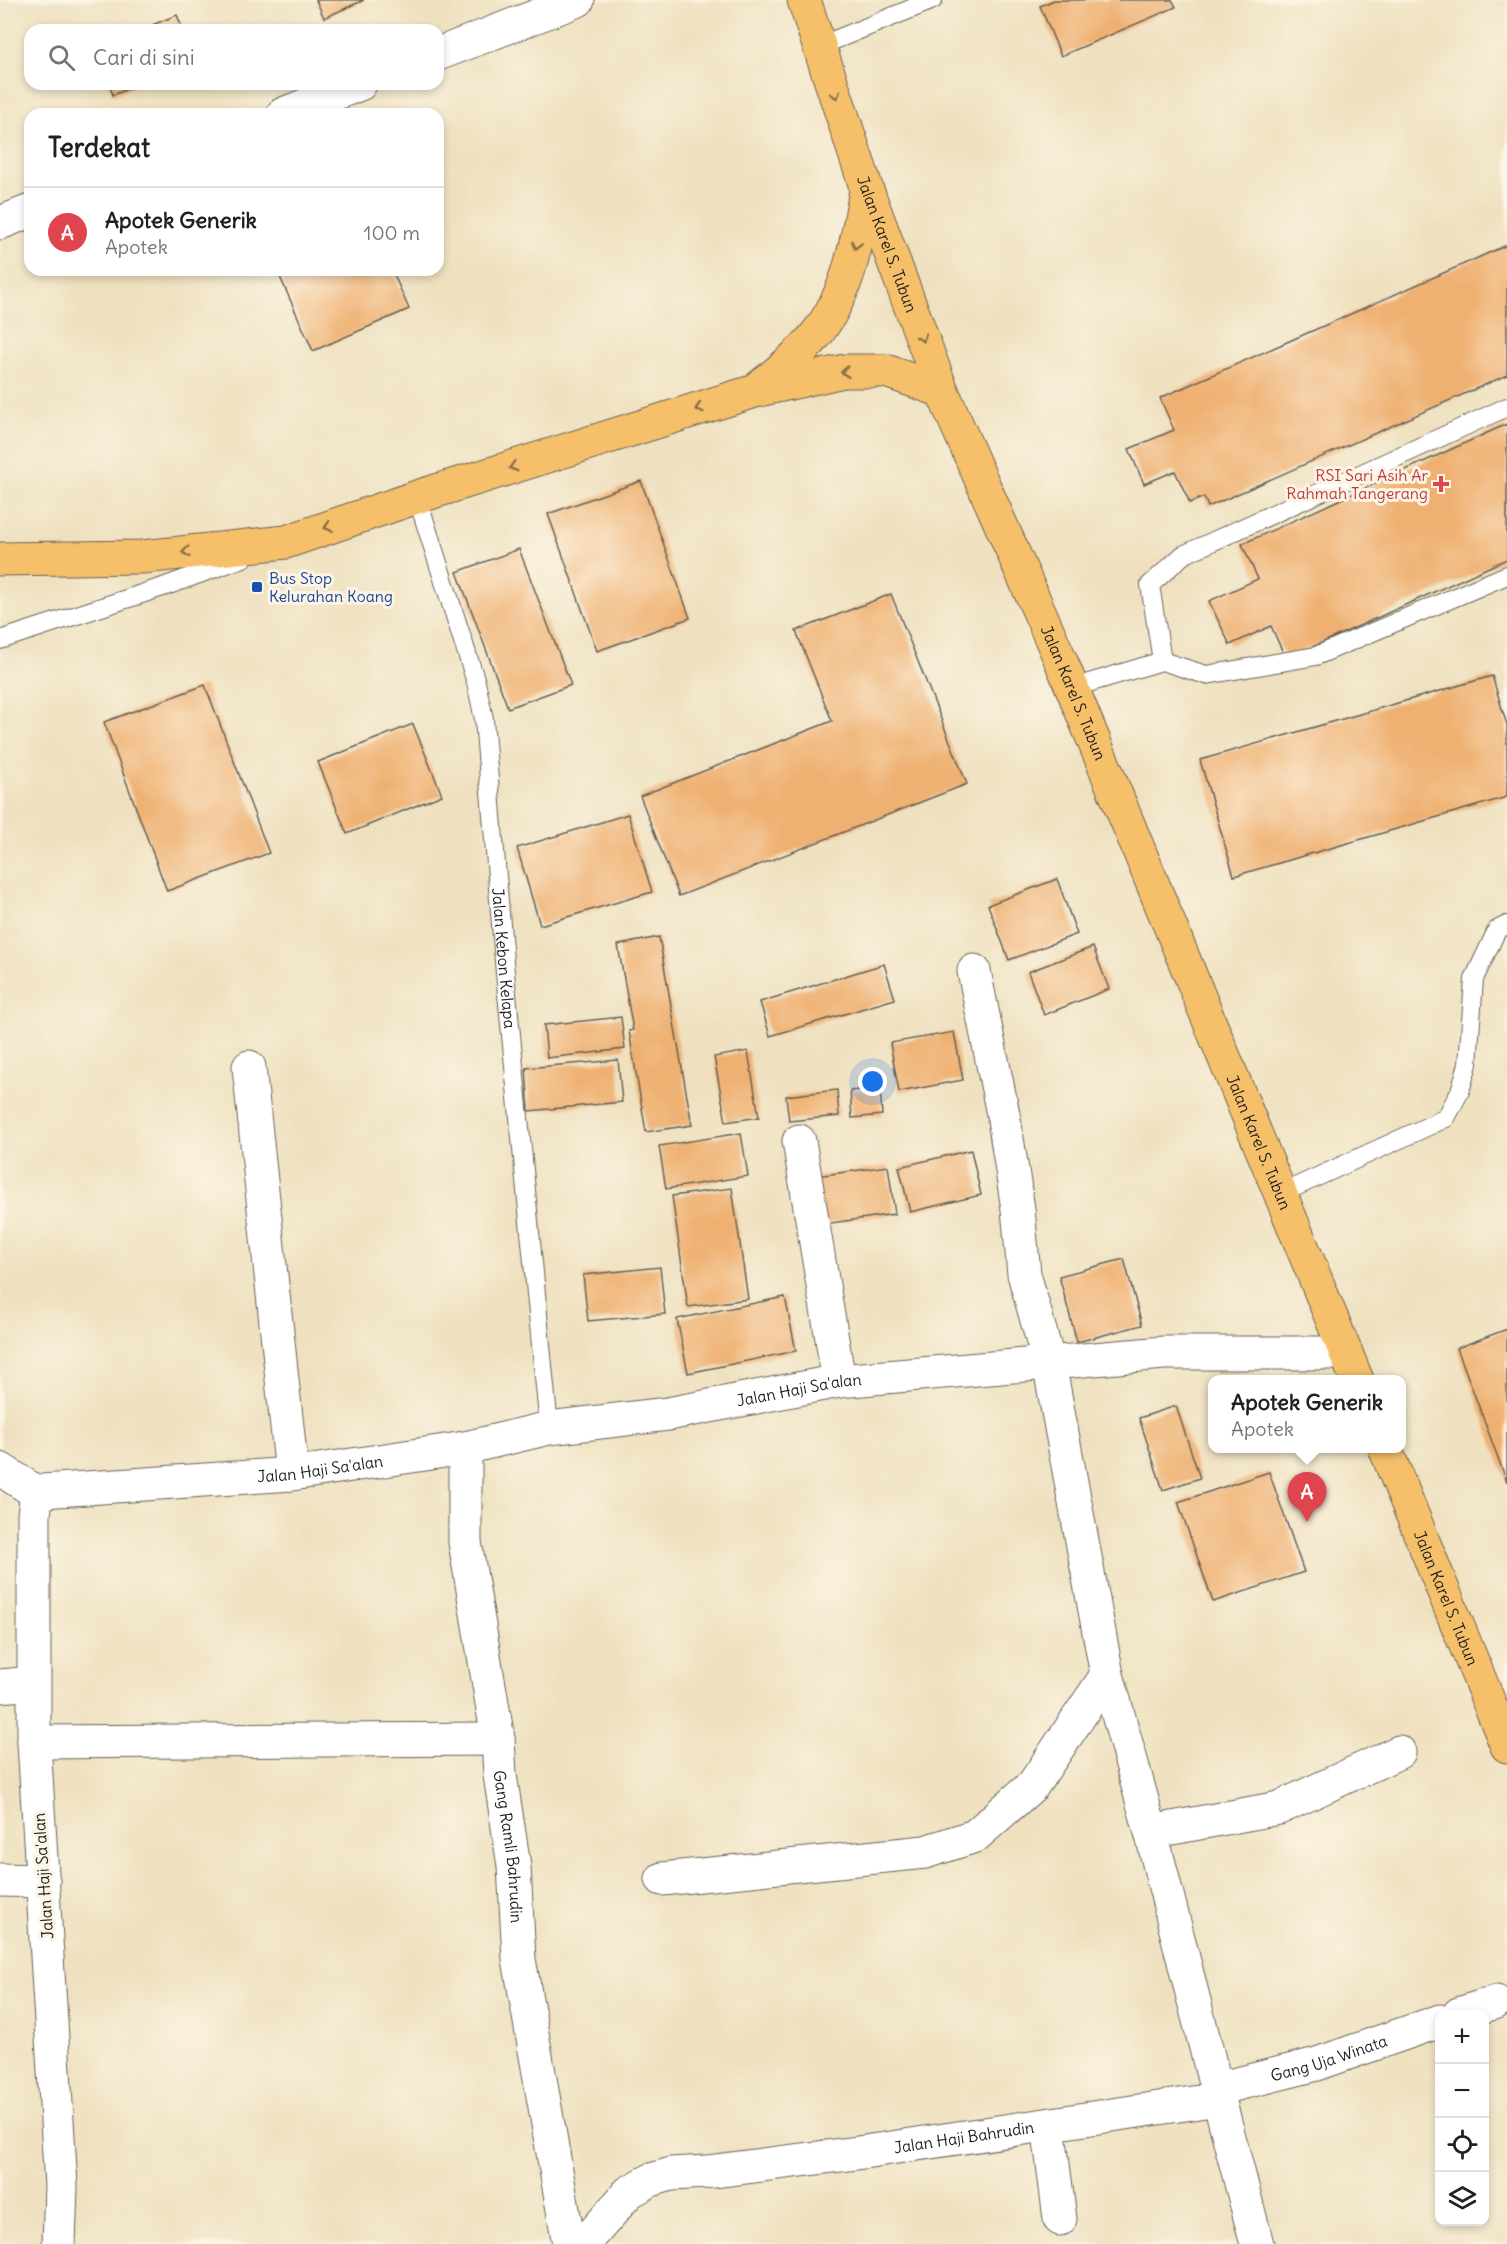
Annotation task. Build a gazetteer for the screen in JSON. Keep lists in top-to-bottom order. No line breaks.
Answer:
{"streets":{"main road":["Jalan Karel S. Tubun"],"street":["Jalan Haji Sa'alan","Gang Ramli Bahrudin","Gang Uja Winata","Jalan Haji Bahrudin"],"lane":["Jalan Kebon Kelapa"]},"crossings":[["Jalan Karel S. Tubun","Jalan Haji Sa'alan"],["Jalan Kebon Kelapa","Jalan Haji Sa'alan"],["Jalan Haji Sa'alan","Gang Ramli Bahrudin"],["Gang Uja Winata","Jalan Haji Bahrudin"]],"places":{"health":["RSI Sari Asih Ar Rahmah Tangerang"],"transit":["Bus Stop Kelurahan Koang"]},"page":{"search":"Cari di sini","heading":"Terdekat","list":[{"mark":"A","name":"Apotek Generik","note":"Apotek","value":"100 m"}],"popup":["Apotek Generik","Apotek"],"pins":"A","map_buttons":["+","−"]}}
